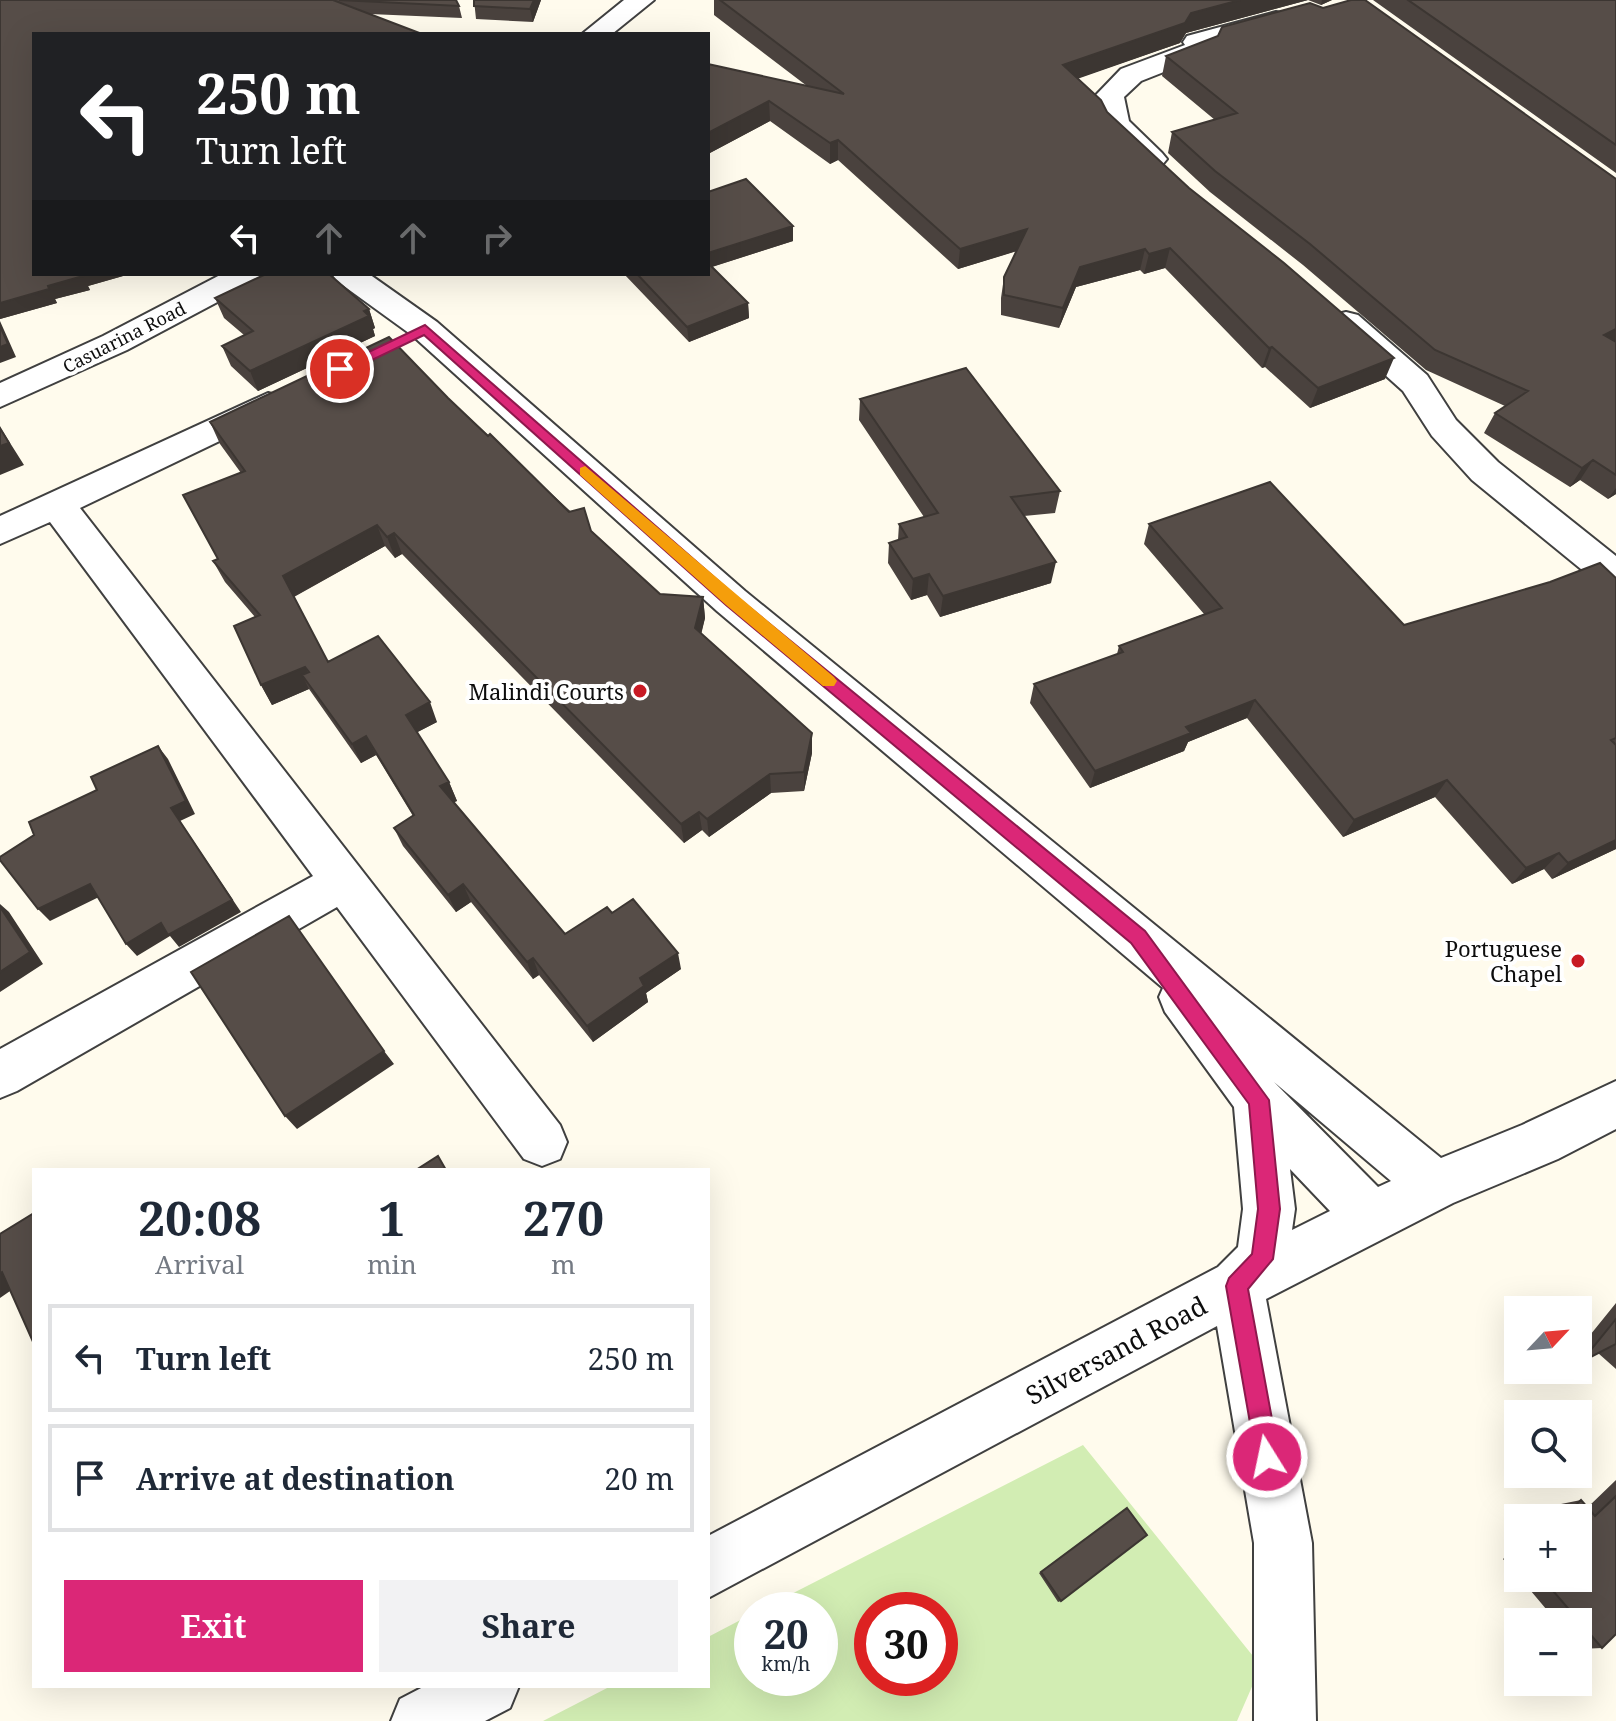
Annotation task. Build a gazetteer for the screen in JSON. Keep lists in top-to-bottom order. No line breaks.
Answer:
{"streets":{"street":["Casuarina Road","Silversand Road"]},"places":["Malindi Courts","Portuguese Chapel"],"north":"top right","page":{"turn":["250 m","Turn left"],"eta":["20:08","Arrival","1","min","270","m"],"map_buttons":["+","−"],"list":[{"name":"Turn left","value":"250 m"},{"name":"Arrive at destination","value":"20 m"}],"buttons":["Exit","Share"],"speed":"20 km/h","limit":"30"}}
